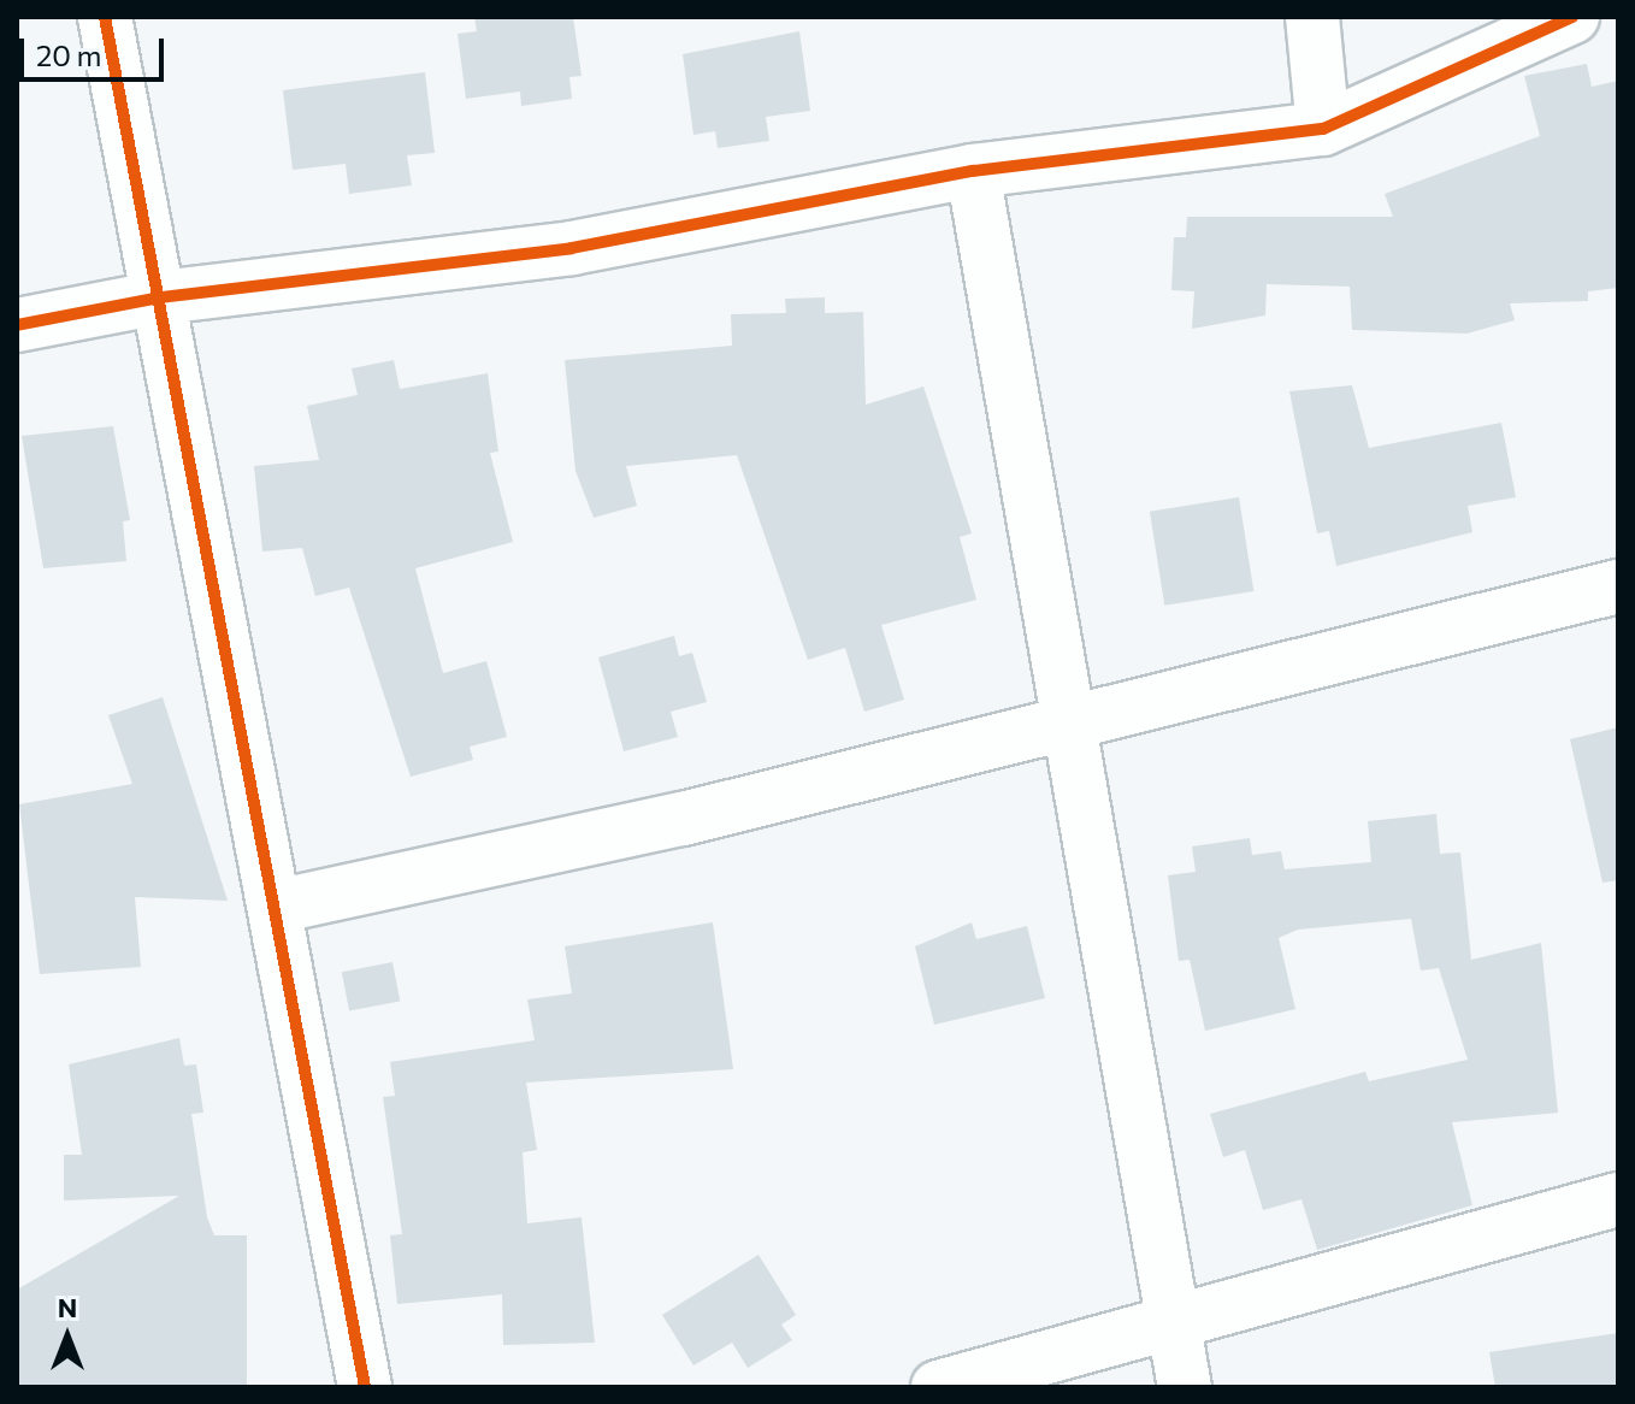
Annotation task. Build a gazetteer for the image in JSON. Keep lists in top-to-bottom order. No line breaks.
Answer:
{"scale_bar":"20 m","north":"top"}
